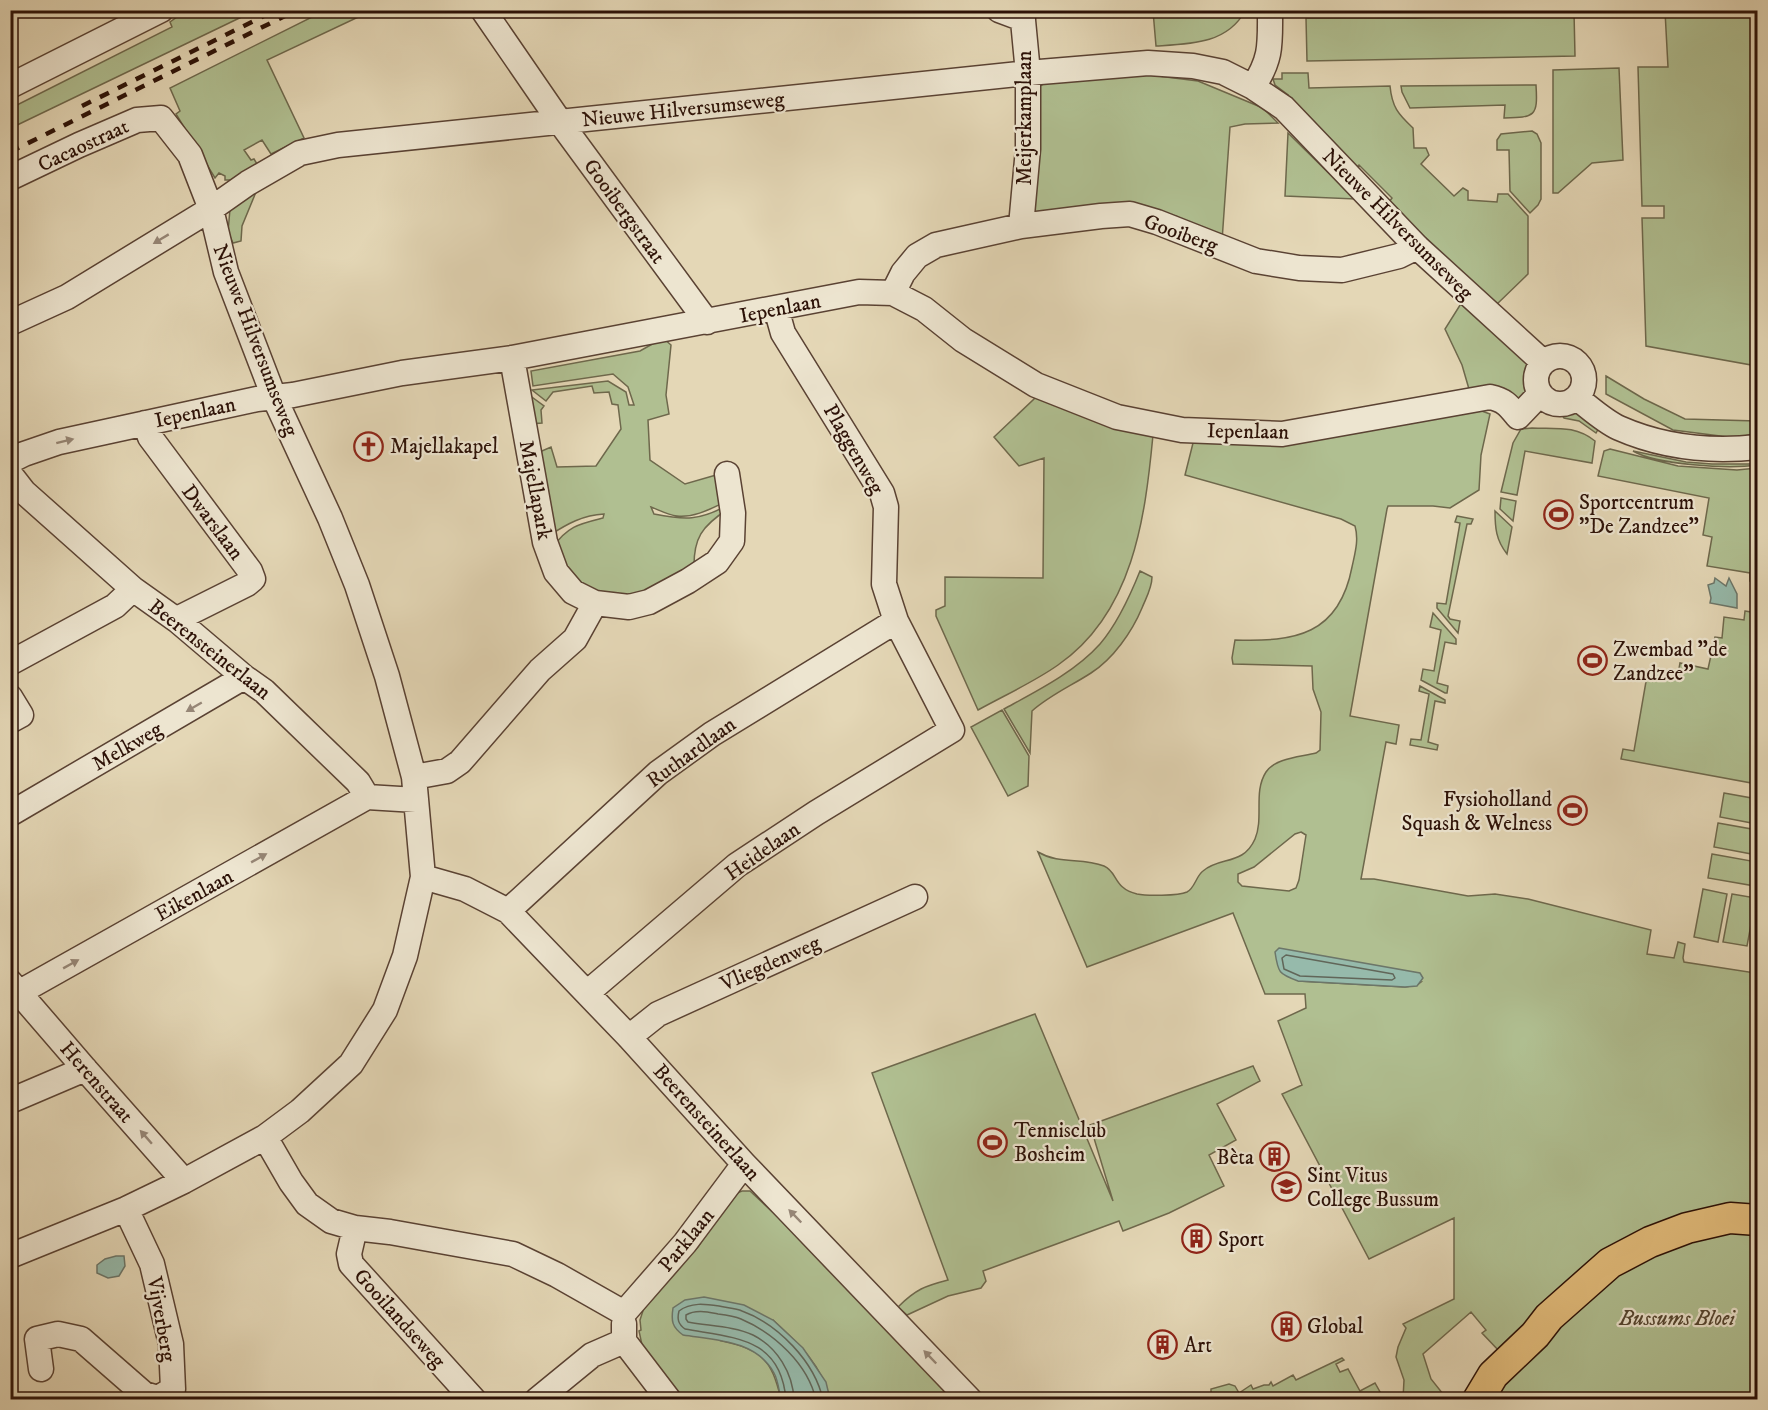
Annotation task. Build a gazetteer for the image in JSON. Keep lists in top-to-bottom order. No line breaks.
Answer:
{"streets":{"street":["Nieuwe Hilversumseweg","Meijerkamplaan","Cacaostraat","Gooibergstraat","Gooiberg","Iepenlaan","Plaggenweg","Majellapark","Dwarslaan","Beerensteinerlaan","Melkweg","Ruthardlaan","Heidelaan","Eikenlaan","Vliegdenweg","Herenstraat","Parklaan","Gooilandseweg","Vijverberg"]},"crossings":[["Nieuwe Hilversumseweg","Meijerkamplaan"],["Nieuwe Hilversumseweg","Cacaostraat"],["Nieuwe Hilversumseweg","Gooibergstraat"],["Nieuwe Hilversumseweg","Gooiberg"],["Nieuwe Hilversumseweg","Iepenlaan"],["Nieuwe Hilversumseweg","Beerensteinerlaan"],["Nieuwe Hilversumseweg","Herenstraat"],["Nieuwe Hilversumseweg","Vijverberg"],["Meijerkamplaan","Gooiberg"],["Gooibergstraat","Iepenlaan"],["Gooiberg","Iepenlaan"],["Iepenlaan","Plaggenweg"],["Iepenlaan","Majellapark"],["Iepenlaan","Dwarslaan"],["Plaggenweg","Ruthardlaan"],["Plaggenweg","Heidelaan"],["Dwarslaan","Beerensteinerlaan"],["Beerensteinerlaan","Melkweg"],["Beerensteinerlaan","Ruthardlaan"],["Beerensteinerlaan","Heidelaan"],["Beerensteinerlaan","Eikenlaan"],["Beerensteinerlaan","Vliegdenweg"],["Beerensteinerlaan","Parklaan"],["Eikenlaan","Herenstraat"]],"one_way":["Eikenlaan","Herenstraat"],"parks":["Bussums Bloei"],"places":{"church":["Majellakapel"],"sports":["Sportcentrum \"De Zandzee\"","Zwembad \"de Zandzee\"","Fysioholland Squash & Welness","Tennisclub Bosheim"],"building":["Bèta","Sport","Global","Art"],"school or university":["Sint Vitus College Bussum"]}}
